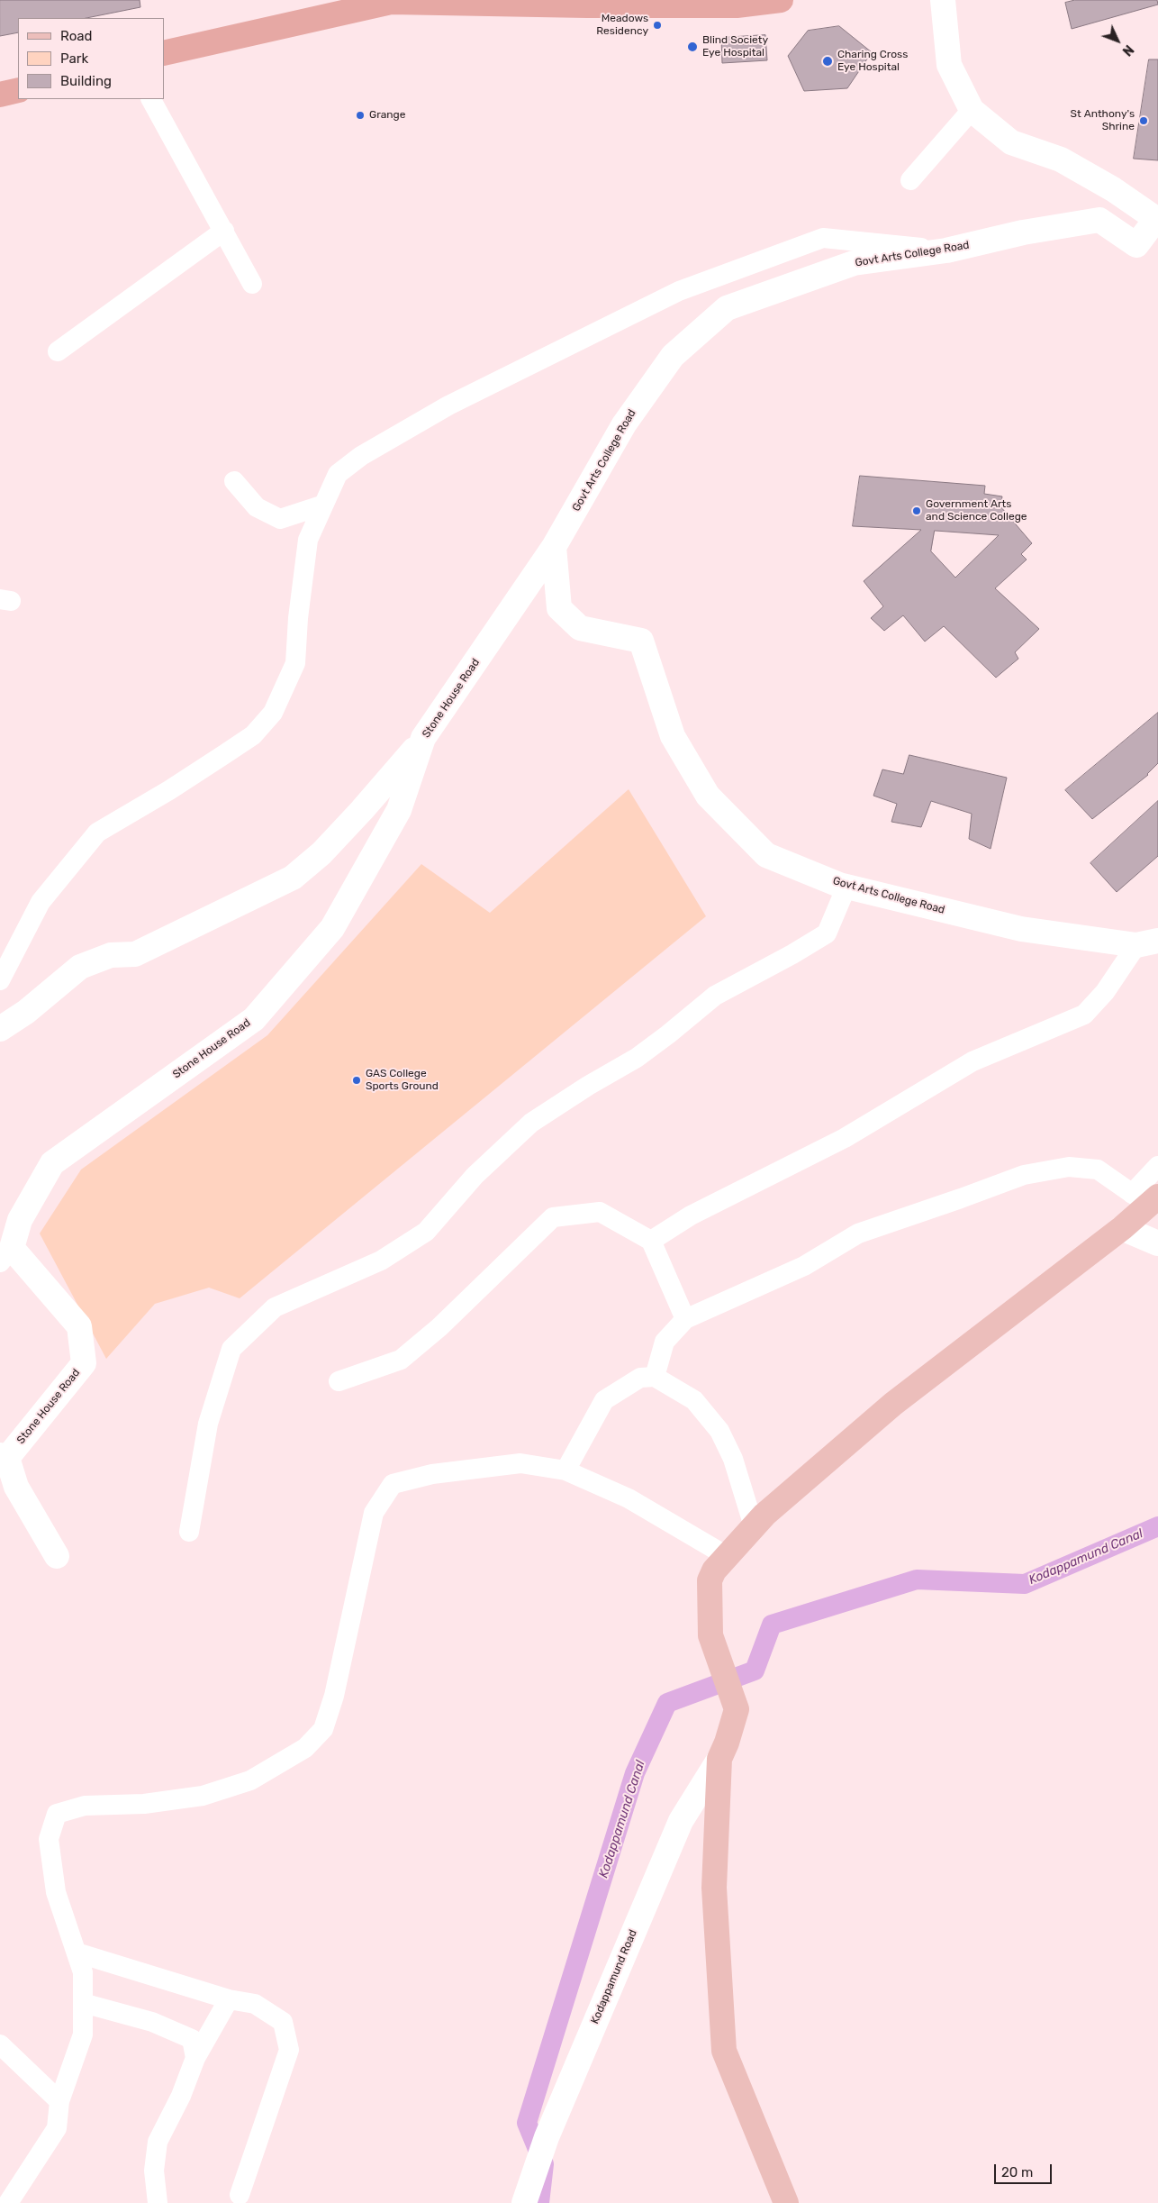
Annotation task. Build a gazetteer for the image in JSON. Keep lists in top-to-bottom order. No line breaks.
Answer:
{"streets":{"street":["Govt Arts College Road","Stone House Road","Kodappamund Road"]},"crossings":[["Govt Arts College Road","Stone House Road"]],"water":["Kodappamund Canal"],"places":["Meadows Residency","Blind Society Eye Hospital","Charing Cross Eye Hospital","Grange","St Anthony's Shrine","Government Arts and Science College","GAS College Sports Ground"],"legend":["Road","Park","Building"],"scale_bar":"20 m","north":"bottom right"}
